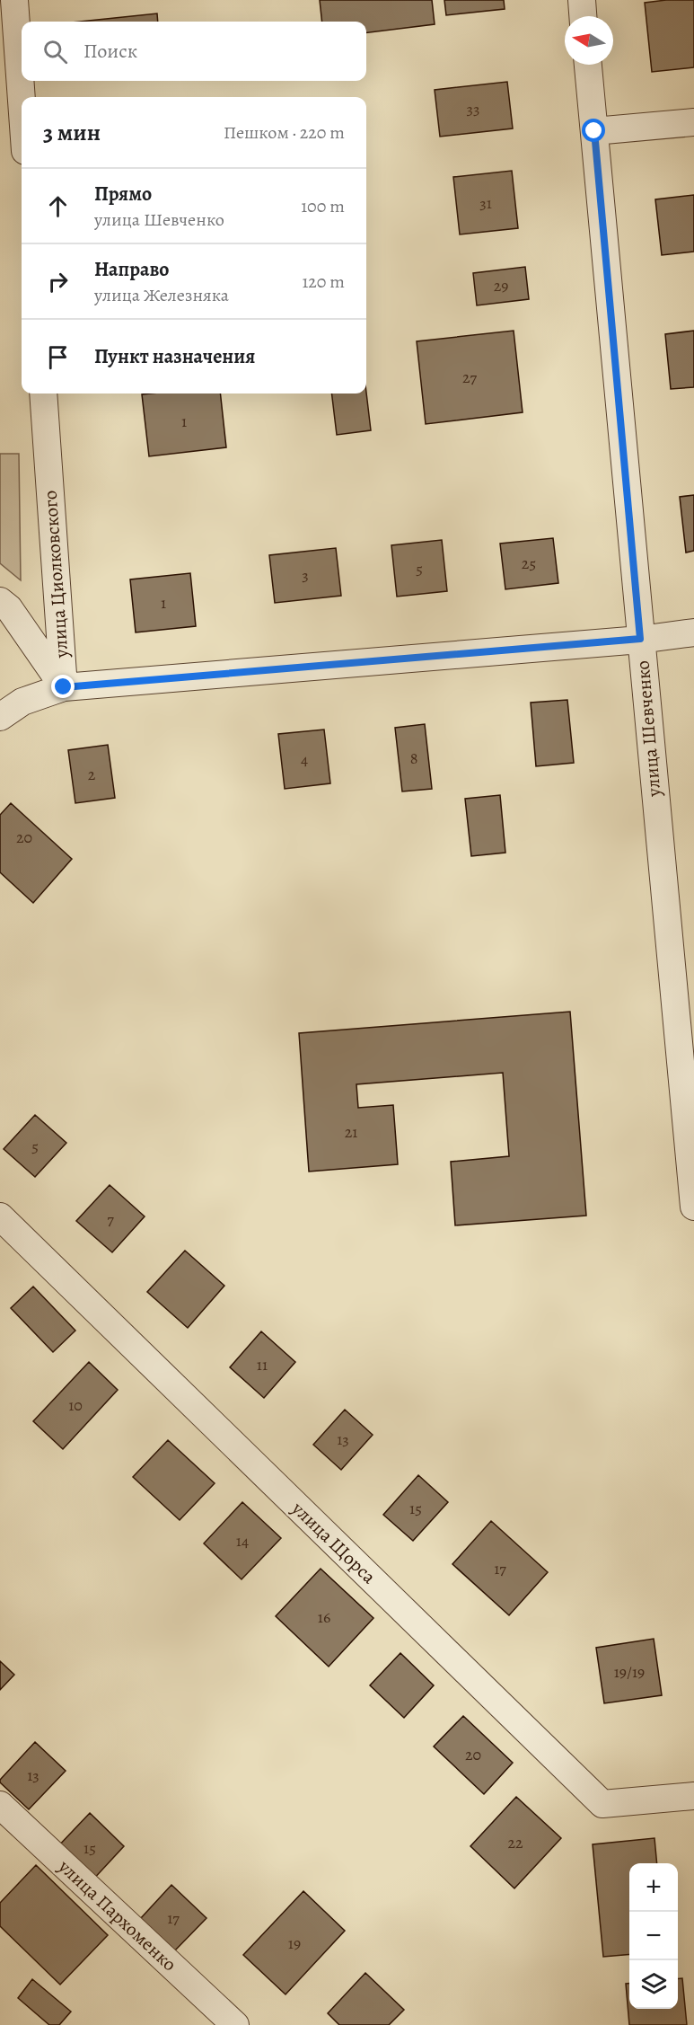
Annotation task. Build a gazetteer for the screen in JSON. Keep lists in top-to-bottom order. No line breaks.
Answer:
{"streets":{"street":["улица Циолковского","улица Шевченко","улица Щорса","улица Пархоменко"]},"house_numbers":["33","31","29","27","1","25","5","3","1","8","4","2","20","21","5","7","11","10","13","15","14","17","16","19/19","20","13","22","15","17","19"],"north":"left","page":{"search":"Поиск","heading":["3 мин","Пешком · 220 m"],"list":[["Прямо","улица Шевченко","100 m"],["Направо","улица Железняка","120 m"],"Пункт назначения"],"map_buttons":["+","−"]}}
